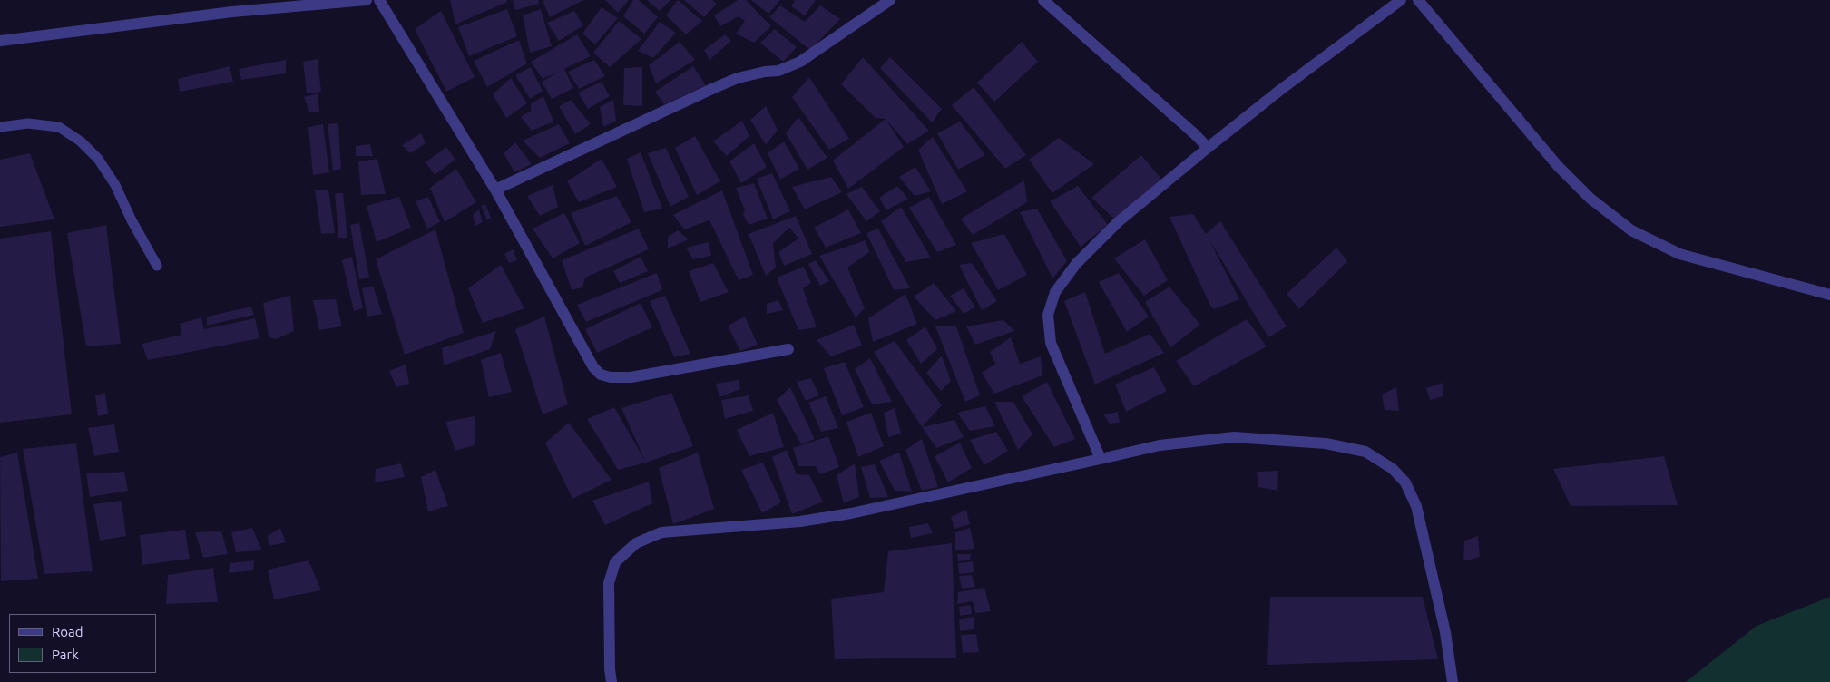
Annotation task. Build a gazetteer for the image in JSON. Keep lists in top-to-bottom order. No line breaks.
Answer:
{"legend":["Road","Park"]}
